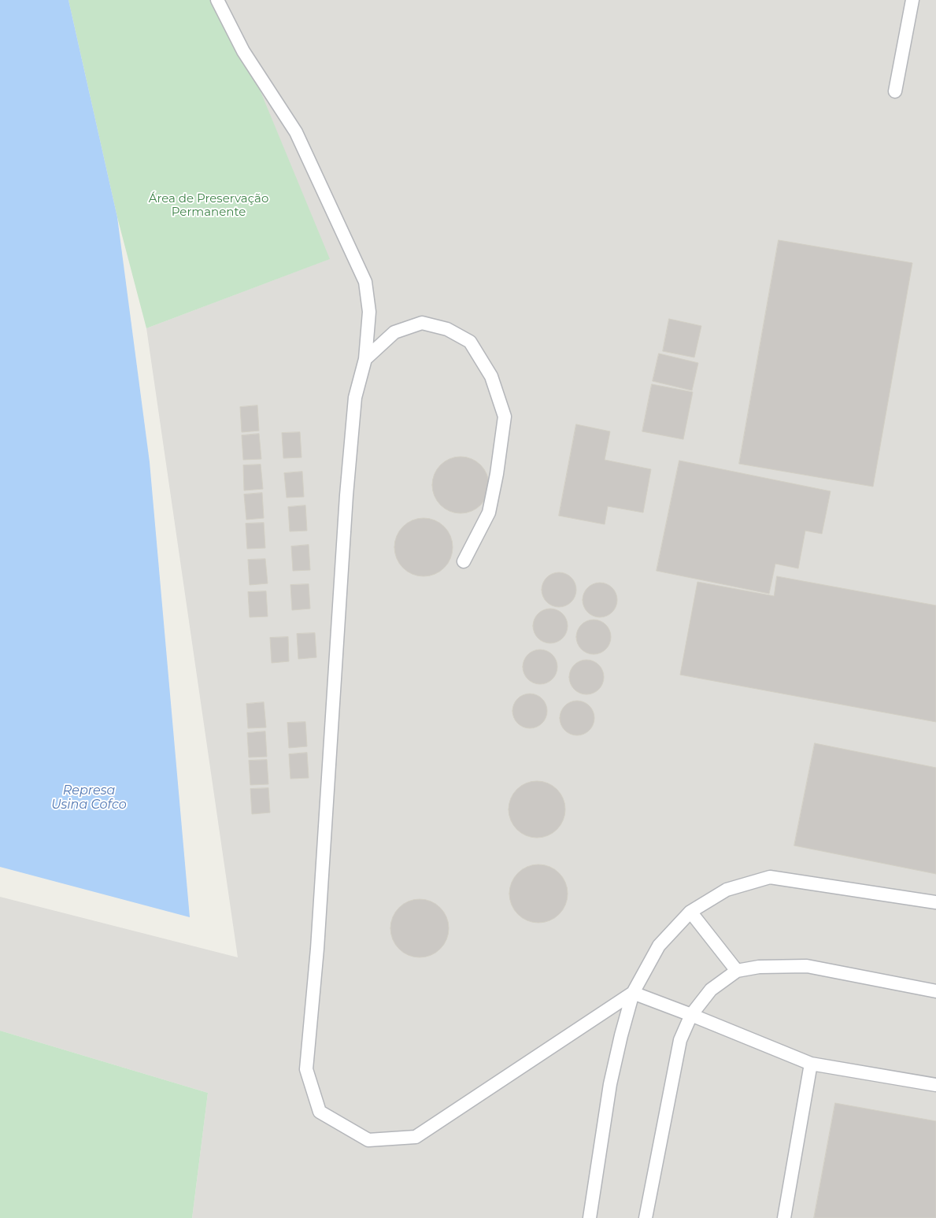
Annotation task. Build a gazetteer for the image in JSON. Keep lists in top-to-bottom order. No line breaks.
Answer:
{"water":["Represa Usina Cofco"],"parks":["Área de Preservação Permanente"]}
